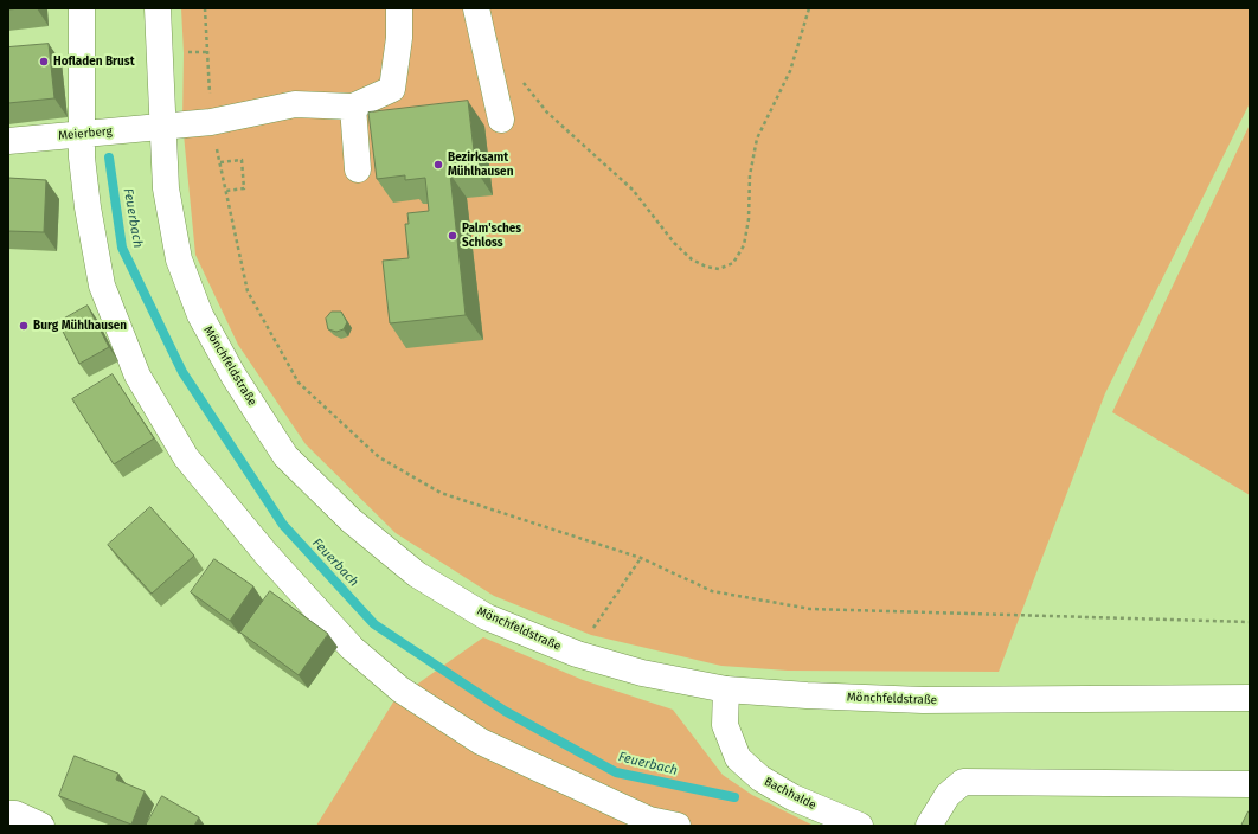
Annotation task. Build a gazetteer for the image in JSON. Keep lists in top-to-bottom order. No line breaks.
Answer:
{"streets":{"street":["Meierberg","Mönchfeldstraße","Bachhalde"]},"crossings":[["Meierberg","Mönchfeldstraße"],["Mönchfeldstraße","Bachhalde"]],"water":["Feuerbach"],"places":["Hofladen Brust","Bezirksamt Mühlhausen","Palm'sches Schloss","Burg Mühlhausen"]}
